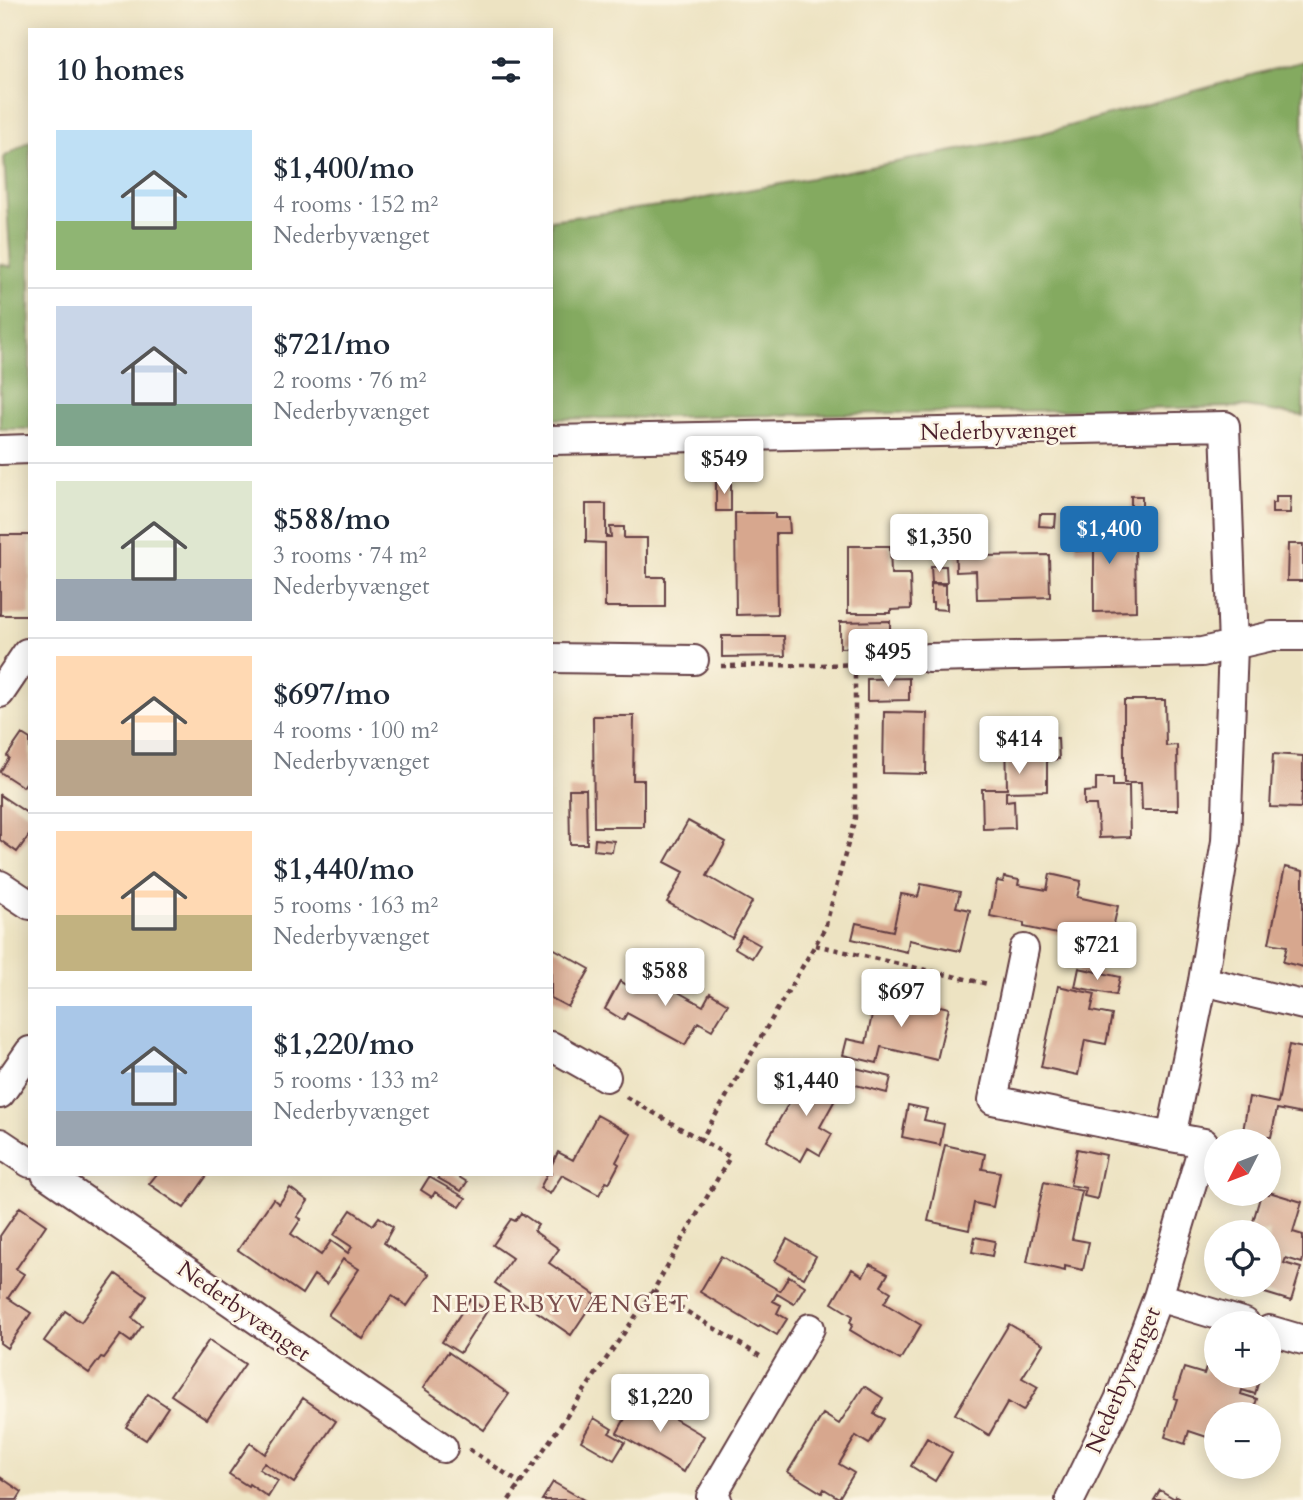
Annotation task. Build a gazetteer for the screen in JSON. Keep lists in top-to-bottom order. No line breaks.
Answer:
{"streets":{"street":["Nederbyvænget"]},"districts":["NEDERBYVÆNGET"],"north":"bottom left","page":{"heading":"10 homes","list":[{"name":"$1,400/mo","note":"4 rooms · 152 m² · Nederbyvænget"},{"name":"$721/mo","note":"2 rooms · 76 m² · Nederbyvænget"},{"name":"$588/mo","note":"3 rooms · 74 m² · Nederbyvænget"},{"name":"$697/mo","note":"4 rooms · 100 m² · Nederbyvænget"},{"name":"$1,440/mo","note":"5 rooms · 163 m² · Nederbyvænget"},{"name":"$1,220/mo","note":"5 rooms · 133 m² · Nederbyvænget"}],"price":["$549","$1,400","$1,350","$495","$414","$721","$588","$697","$1,440","$1,220"],"map_buttons":["+","−"]}}
